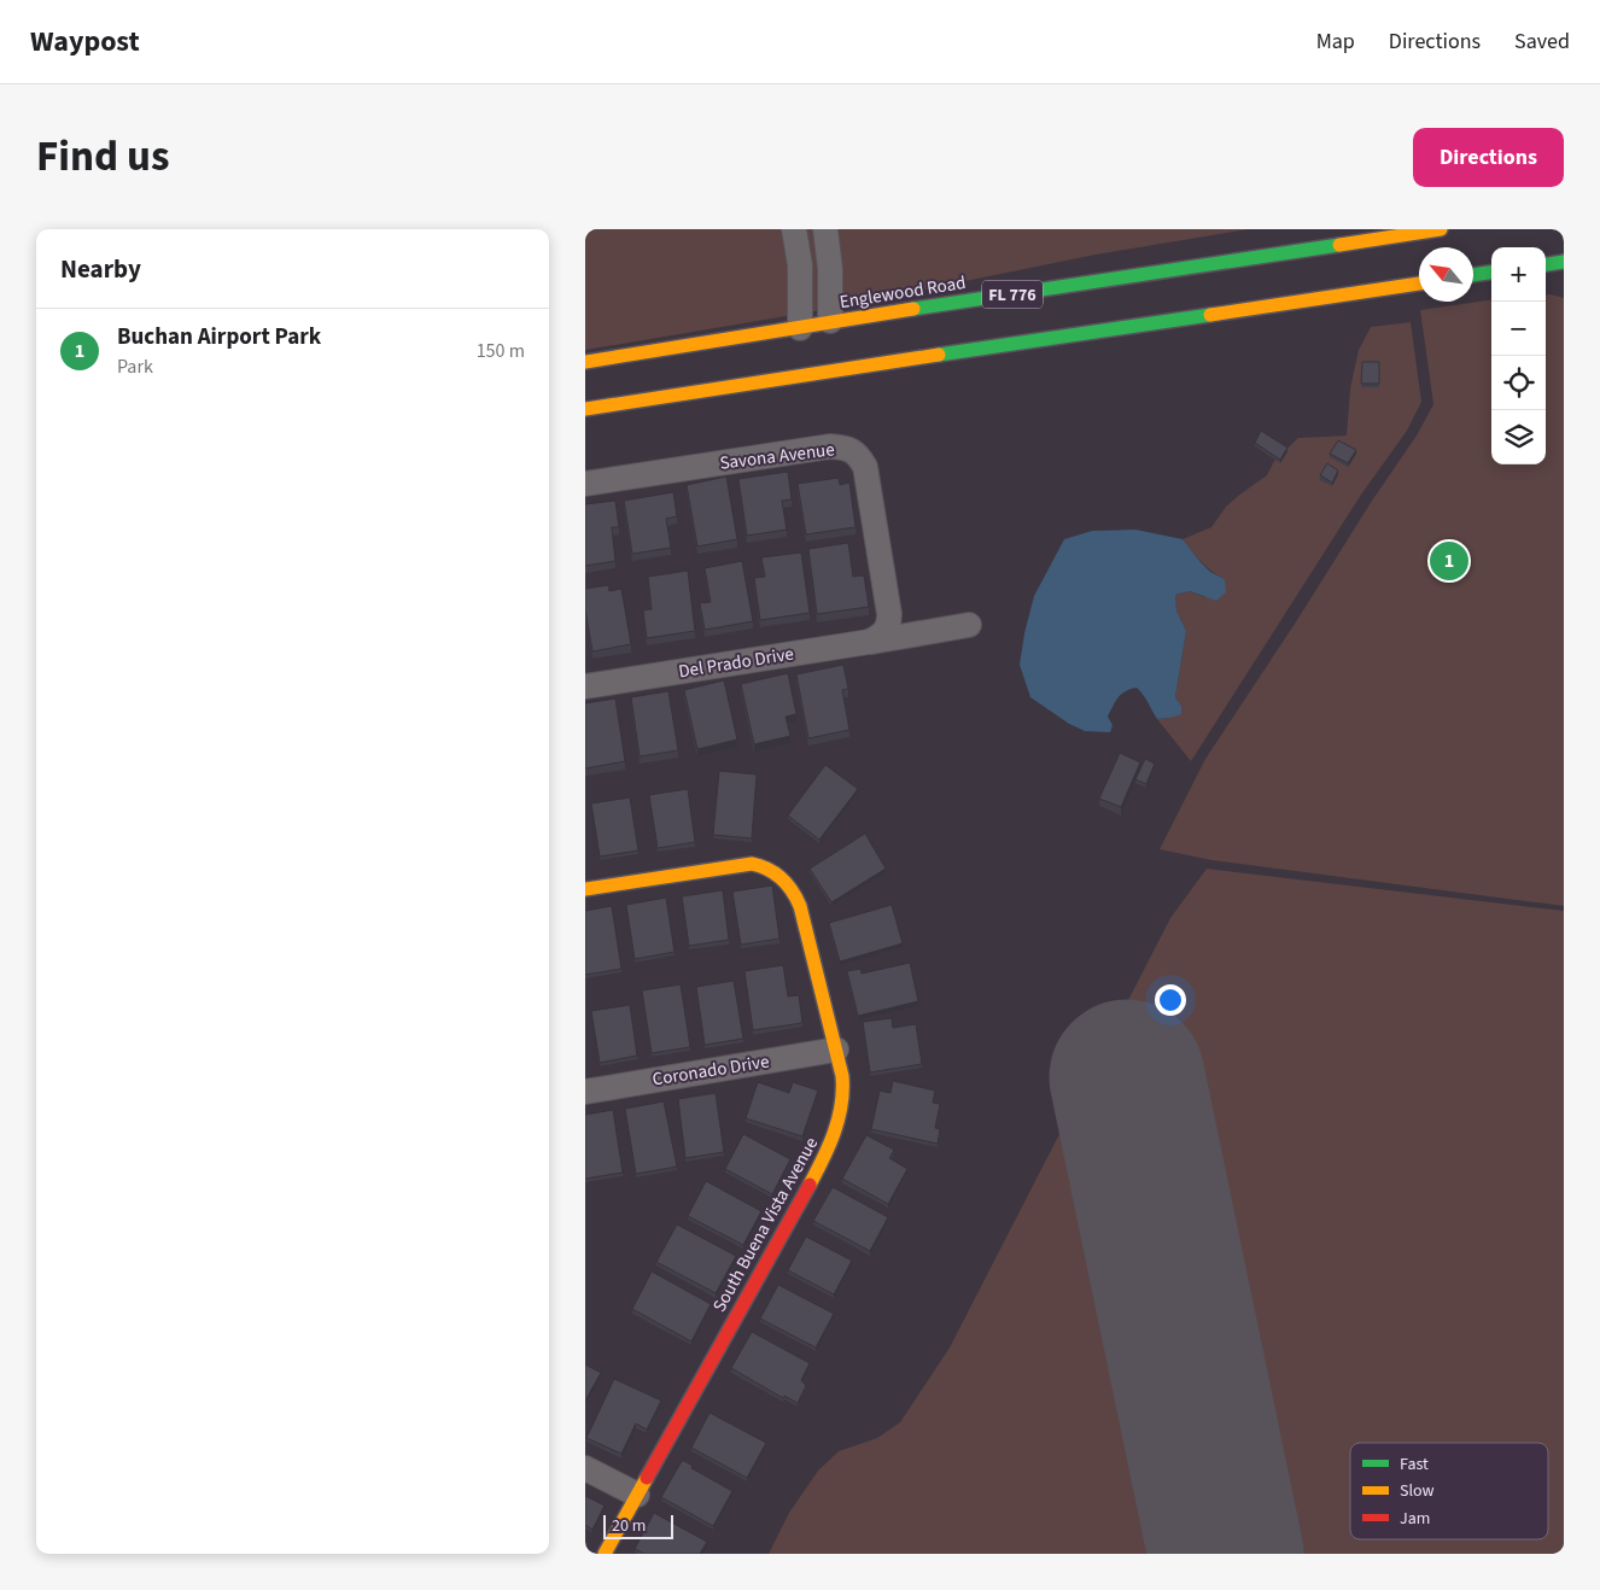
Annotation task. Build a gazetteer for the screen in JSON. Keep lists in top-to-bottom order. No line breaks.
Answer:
{"streets":{"main road":["Englewood Road","FL 776","South Buena Vista Avenue"],"street":["Savona Avenue","Del Prado Drive","Coronado Drive"]},"crossings":[["Savona Avenue","Del Prado Drive"],["Coronado Drive","South Buena Vista Avenue"]],"legend":["Fast","Slow","Jam"],"scale_bar":"20 m","north":"top left","page":{"header":"Waypost","nav":["Map","Directions","Saved"],"title":"Find us","buttons":"Directions","heading":"Nearby","map_buttons":["+","−"],"list":[{"mark":"1","name":"Buchan Airport Park","note":"Park","value":"150 m"}],"pins":"1","scale":"20 m"}}
